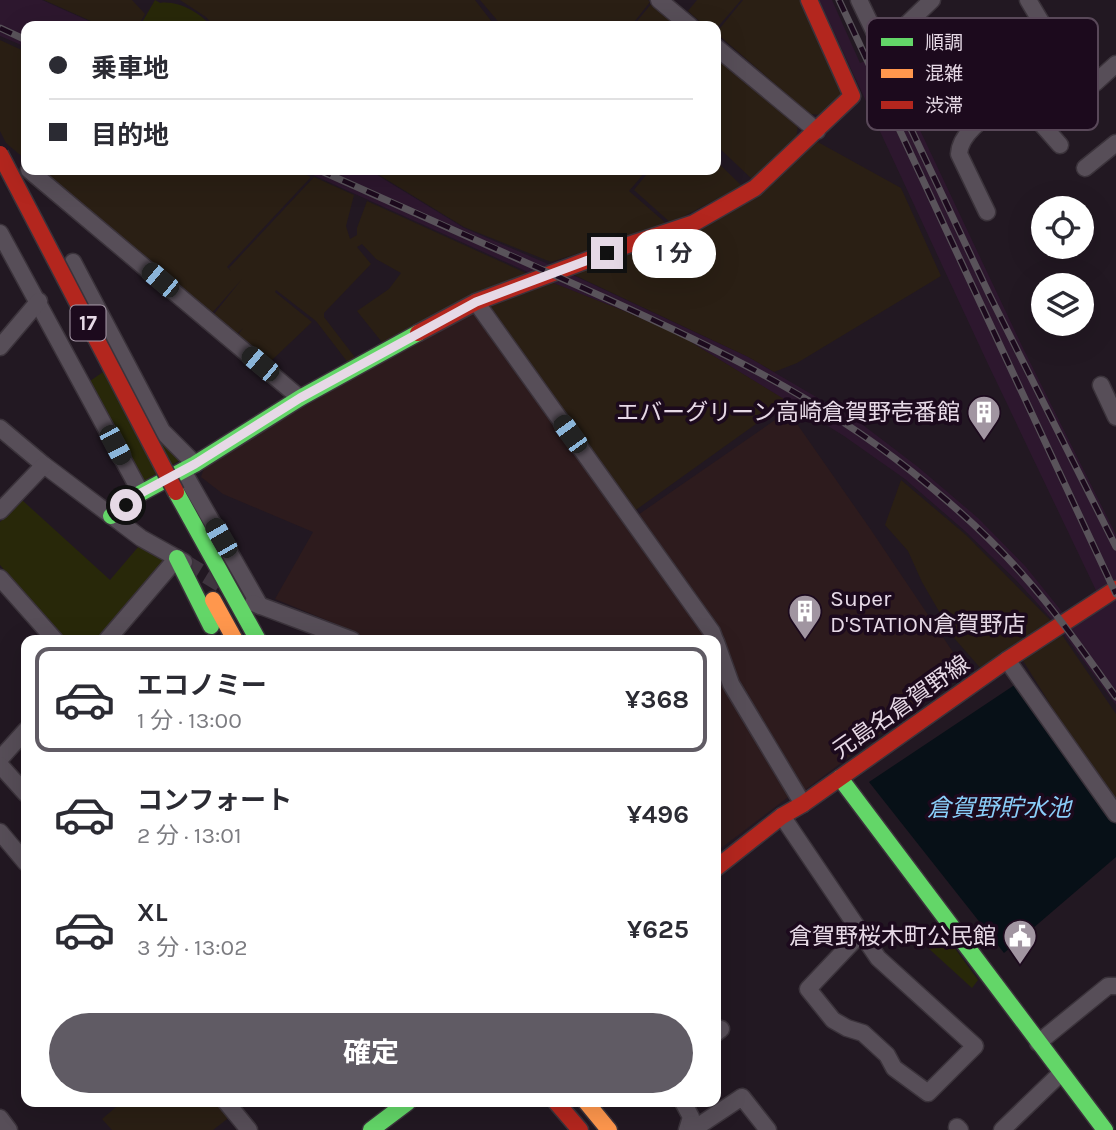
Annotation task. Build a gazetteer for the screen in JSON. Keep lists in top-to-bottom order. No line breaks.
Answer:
{"streets":{"main road":["17","元島名倉賀野線"]},"water":["倉賀野貯水池"],"places":{"building":["エバーグリーン高崎倉賀野壱番館","Super D'STATION倉賀野店"],"public building":["倉賀野桜木町公民館"]},"legend":["順調","混雑","渋滞"],"page":{"banner":["乗車地","目的地"],"bubble":"1 分","list":[{"name":"エコノミー","note":"1 分 · 13:00","value":"¥368"},{"name":"コンフォート","note":"2 分 · 13:01","value":"¥496"},{"name":"XL","note":"3 分 · 13:02","value":"¥625"}],"buttons":"確定"}}
